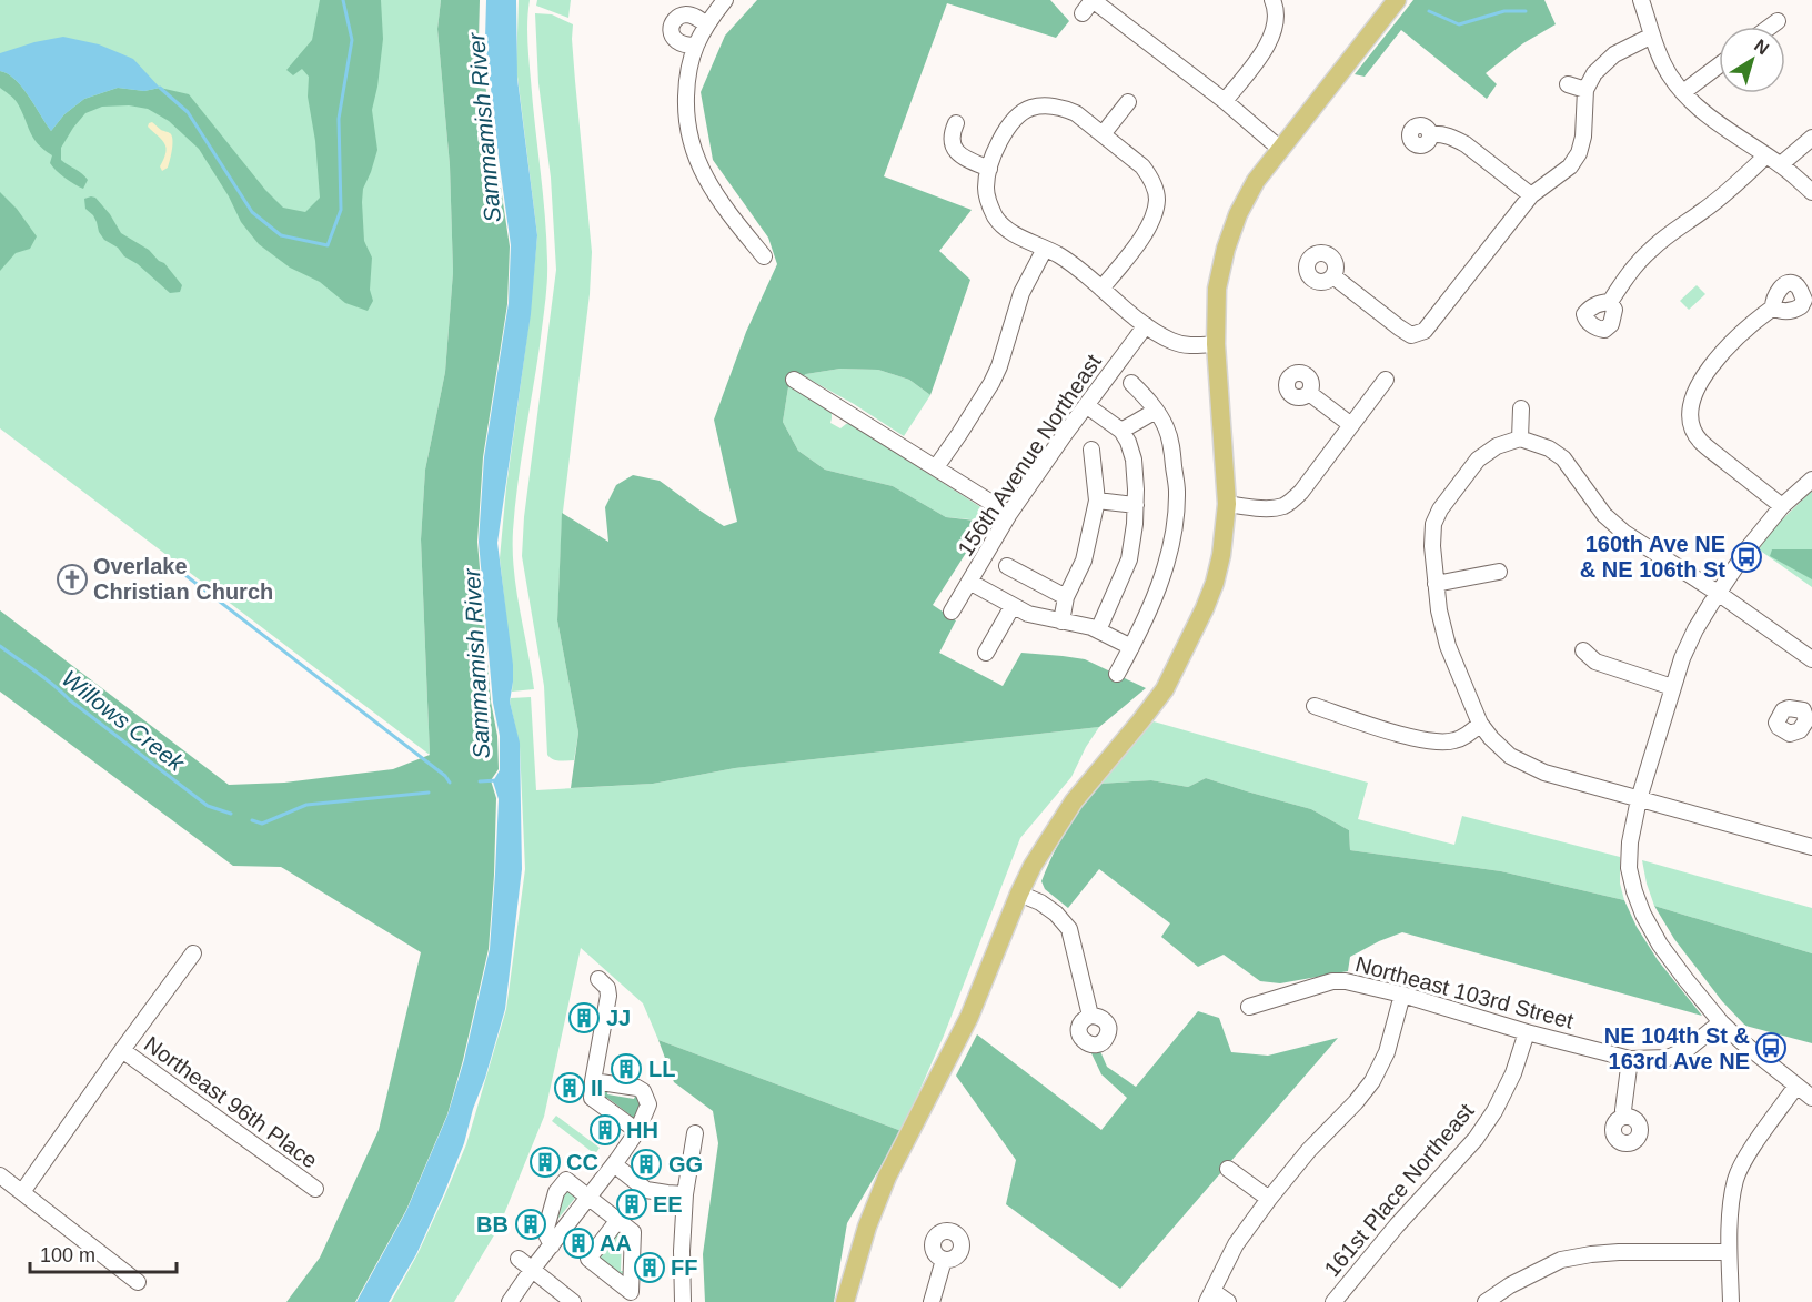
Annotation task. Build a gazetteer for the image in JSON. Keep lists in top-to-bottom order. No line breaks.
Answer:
{"streets":{"street":["156th Avenue Northeast","Northeast 103rd Street","Northeast 96th Place","161st Place Northeast"]},"crossings":[["Northeast 103rd Street","161st Place Northeast"]],"water":["Sammamish River","Willows Creek"],"places":{"bus stop":["160th Ave NE & NE 106th St","NE 104th St & 163rd Ave NE"],"church":["Overlake Christian Church"],"building":["JJ","LL","II","HH","CC","GG","EE","BB","AA","FF"]},"scale_bar":"100 m","north":"top right"}
